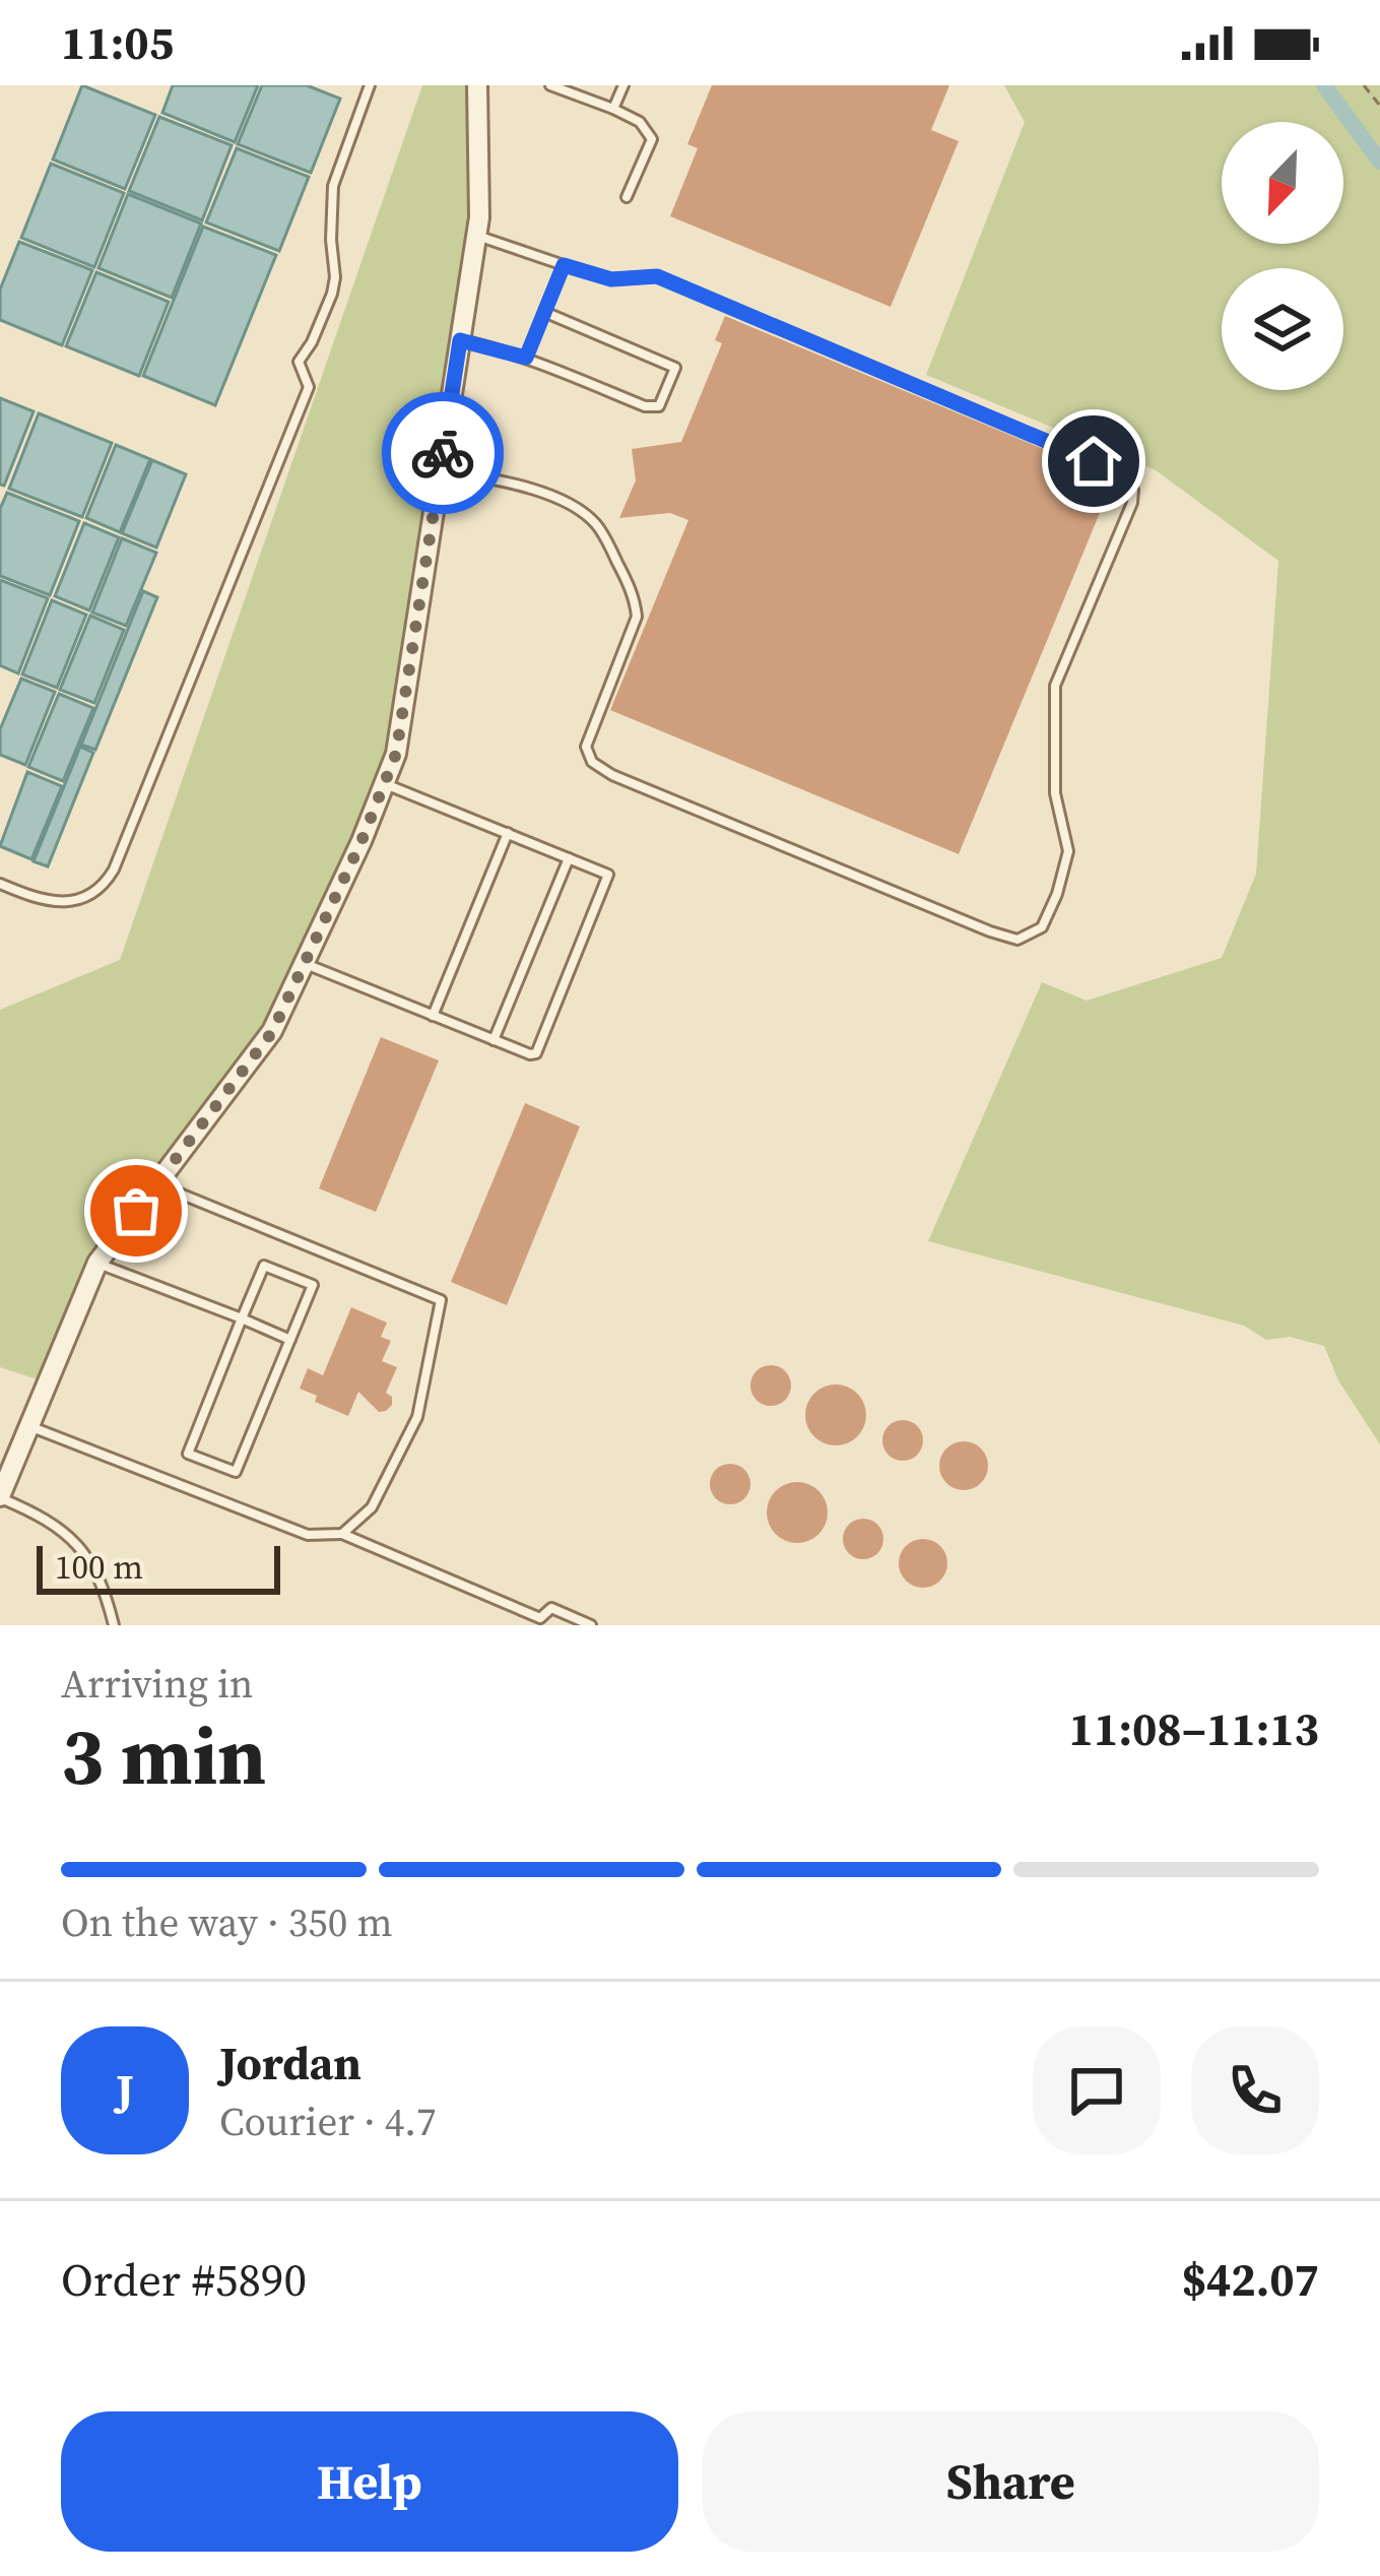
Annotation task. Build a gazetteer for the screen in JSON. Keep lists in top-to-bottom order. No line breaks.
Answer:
{"scale_bar":"100 m","north":"bottom left","page":{"status":"11:05","scale":"100 m","heading":["3 min","Arriving in","11:08–11:13"],"panel":["Jordan","Courier · 4.7","Order #5890","$42.07"],"bar":"On the way · 350 m","round":"J","buttons":["Help","Share"]}}
